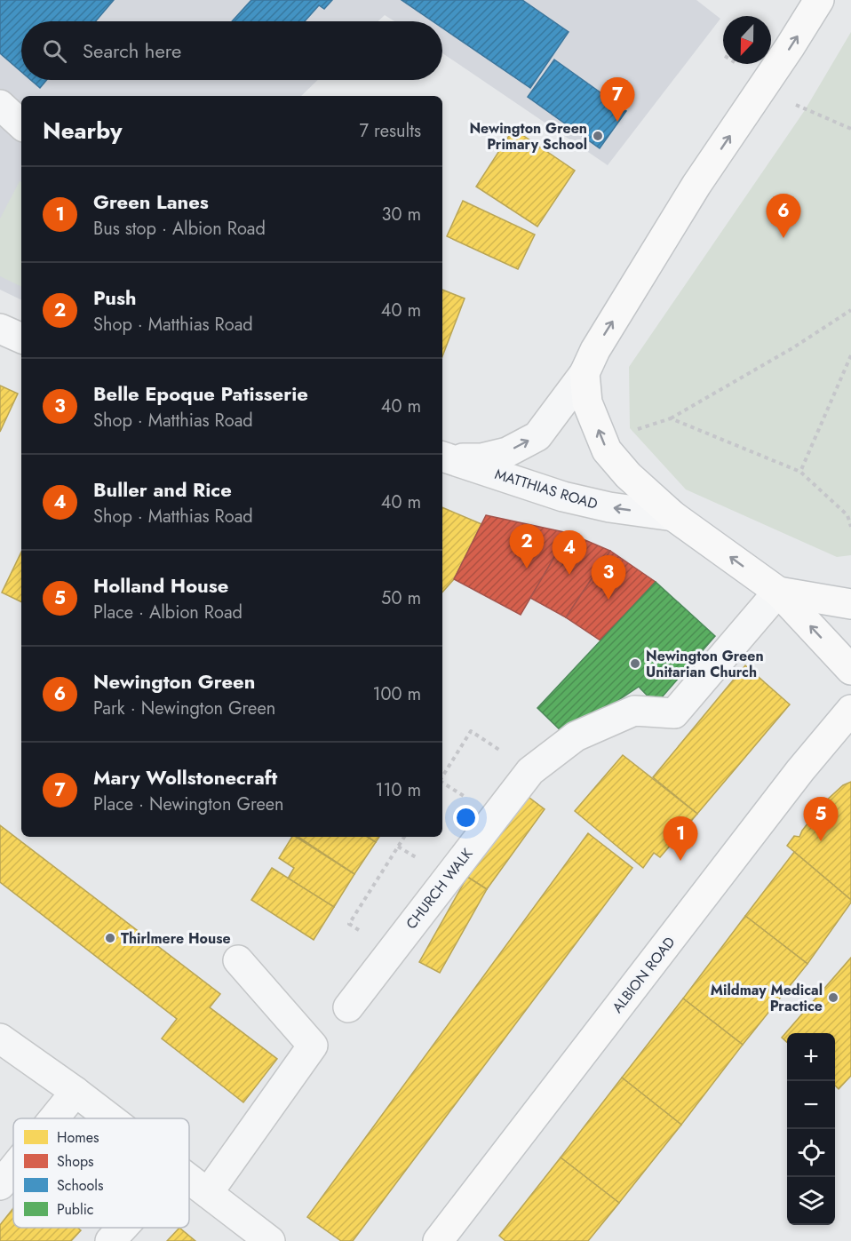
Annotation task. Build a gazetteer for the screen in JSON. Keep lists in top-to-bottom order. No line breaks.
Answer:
{"streets":{"main road":["ALBION ROAD"],"street":["MATTHIAS ROAD","CHURCH WALK"]},"places":["Newington Green Primary School","Newington Green Unitarian Church","Thirlmere House","Mildmay Medical Practice"],"legend":["Homes","Shops","Schools","Public"],"north":"bottom","page":{"search":"Search here","pins":["7","6","2","4","3","5","1"],"heading":["Nearby","7 results"],"list":[{"mark":"1","name":"Green Lanes","note":"Bus stop · Albion Road","value":"30 m"},{"mark":"2","name":"Push","note":"Shop · Matthias Road","value":"40 m"},{"mark":"3","name":"Belle Epoque Patisserie","note":"Shop · Matthias Road","value":"40 m"},{"mark":"4","name":"Buller and Rice","note":"Shop · Matthias Road","value":"40 m"},{"mark":"5","name":"Holland House","note":"Place · Albion Road","value":"50 m"},{"mark":"6","name":"Newington Green","note":"Park · Newington Green","value":"100 m"},{"mark":"7","name":"Mary Wollstonecraft","note":"Place · Newington Green","value":"110 m"}],"map_buttons":["+","−"]}}
